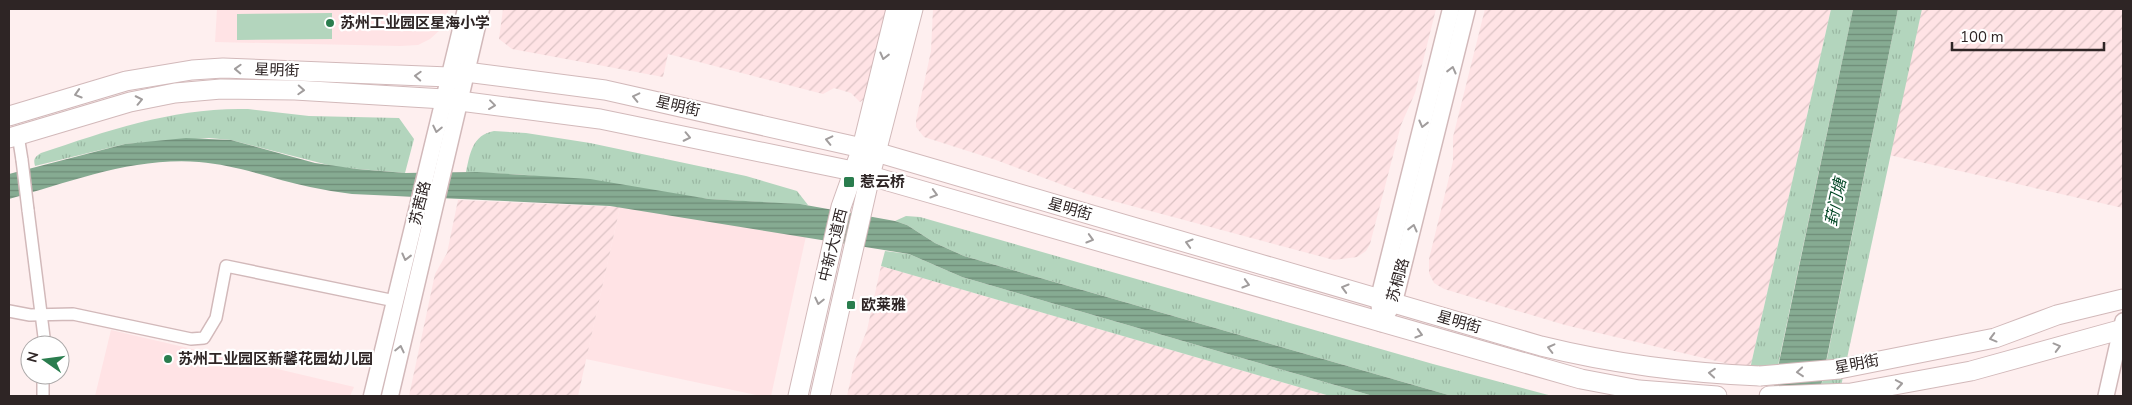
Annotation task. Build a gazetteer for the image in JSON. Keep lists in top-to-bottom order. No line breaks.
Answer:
{"streets":{"main road":["星明街","苏茜路","中新大道西","苏桐路"]},"crossings":[["星明街","苏茜路"],["星明街","中新大道西"],["星明街","苏桐路"]],"water":["葑门塘"],"places":{"other":["苏州工业园区星海小学","苏州工业园区新馨花园幼儿园"],"transit":["惹云桥","欧莱雅"]},"scale_bar":"100 m","north":"left"}
